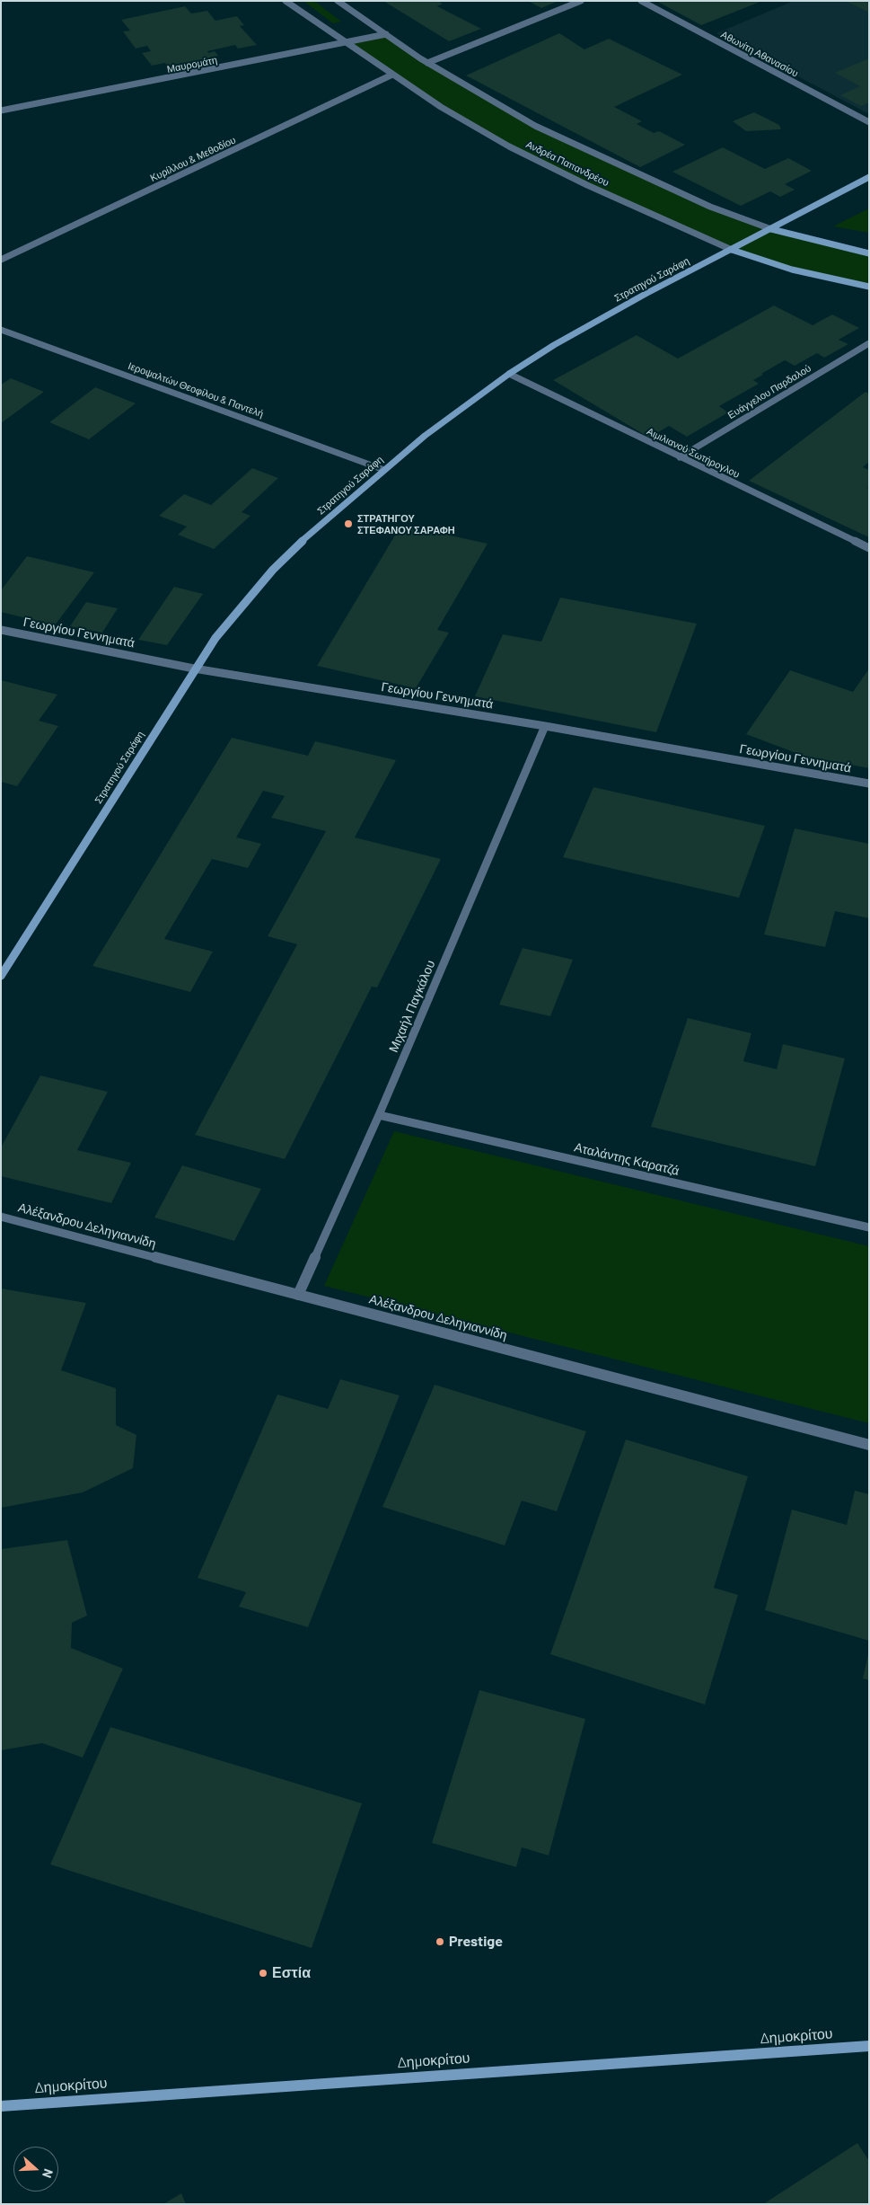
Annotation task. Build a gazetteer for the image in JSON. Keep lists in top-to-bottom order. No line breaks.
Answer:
{"streets":{"street":["Αθωνίτη Αθανασίου","Μαυρομάτη","Κυρίλλου & Μεθοδίου","Ανδρέα Παπανδρέου","Στρατηγού Σαράφη","Ιεροψαλτών Θεοφίλου & Παντελή","Ευάγγελου Παρδαλού","Αιμιλιανού Σωτήρογλου","Γεωργίου Γεννηματά","Μιχαήλ Παγκάλου","Αταλάντης Καρατζά","Αλέξανδρου Δεληγιαννίδη","Δημοκρίτου"]},"crossings":[["Μαυρομάτη","Ανδρέα Παπανδρέου"],["Κυρίλλου & Μεθοδίου","Ανδρέα Παπανδρέου"],["Ανδρέα Παπανδρέου","Στρατηγού Σαράφη"],["Στρατηγού Σαράφη","Ιεροψαλτών Θεοφίλου & Παντελή"],["Στρατηγού Σαράφη","Αιμιλιανού Σωτήρογλου"],["Στρατηγού Σαράφη","Γεωργίου Γεννηματά"],["Ευάγγελου Παρδαλού","Αιμιλιανού Σωτήρογλου"],["Γεωργίου Γεννηματά","Μιχαήλ Παγκάλου"],["Μιχαήλ Παγκάλου","Αταλάντης Καρατζά"],["Μιχαήλ Παγκάλου","Αλέξανδρου Δεληγιαννίδη"]],"places":["ΣΤΡΑΤΗΓΟΥ ΣΤΕΦΑΝΟΥ ΣΑΡΑΦΗ","Prestige","Εστία"],"north":"right"}
